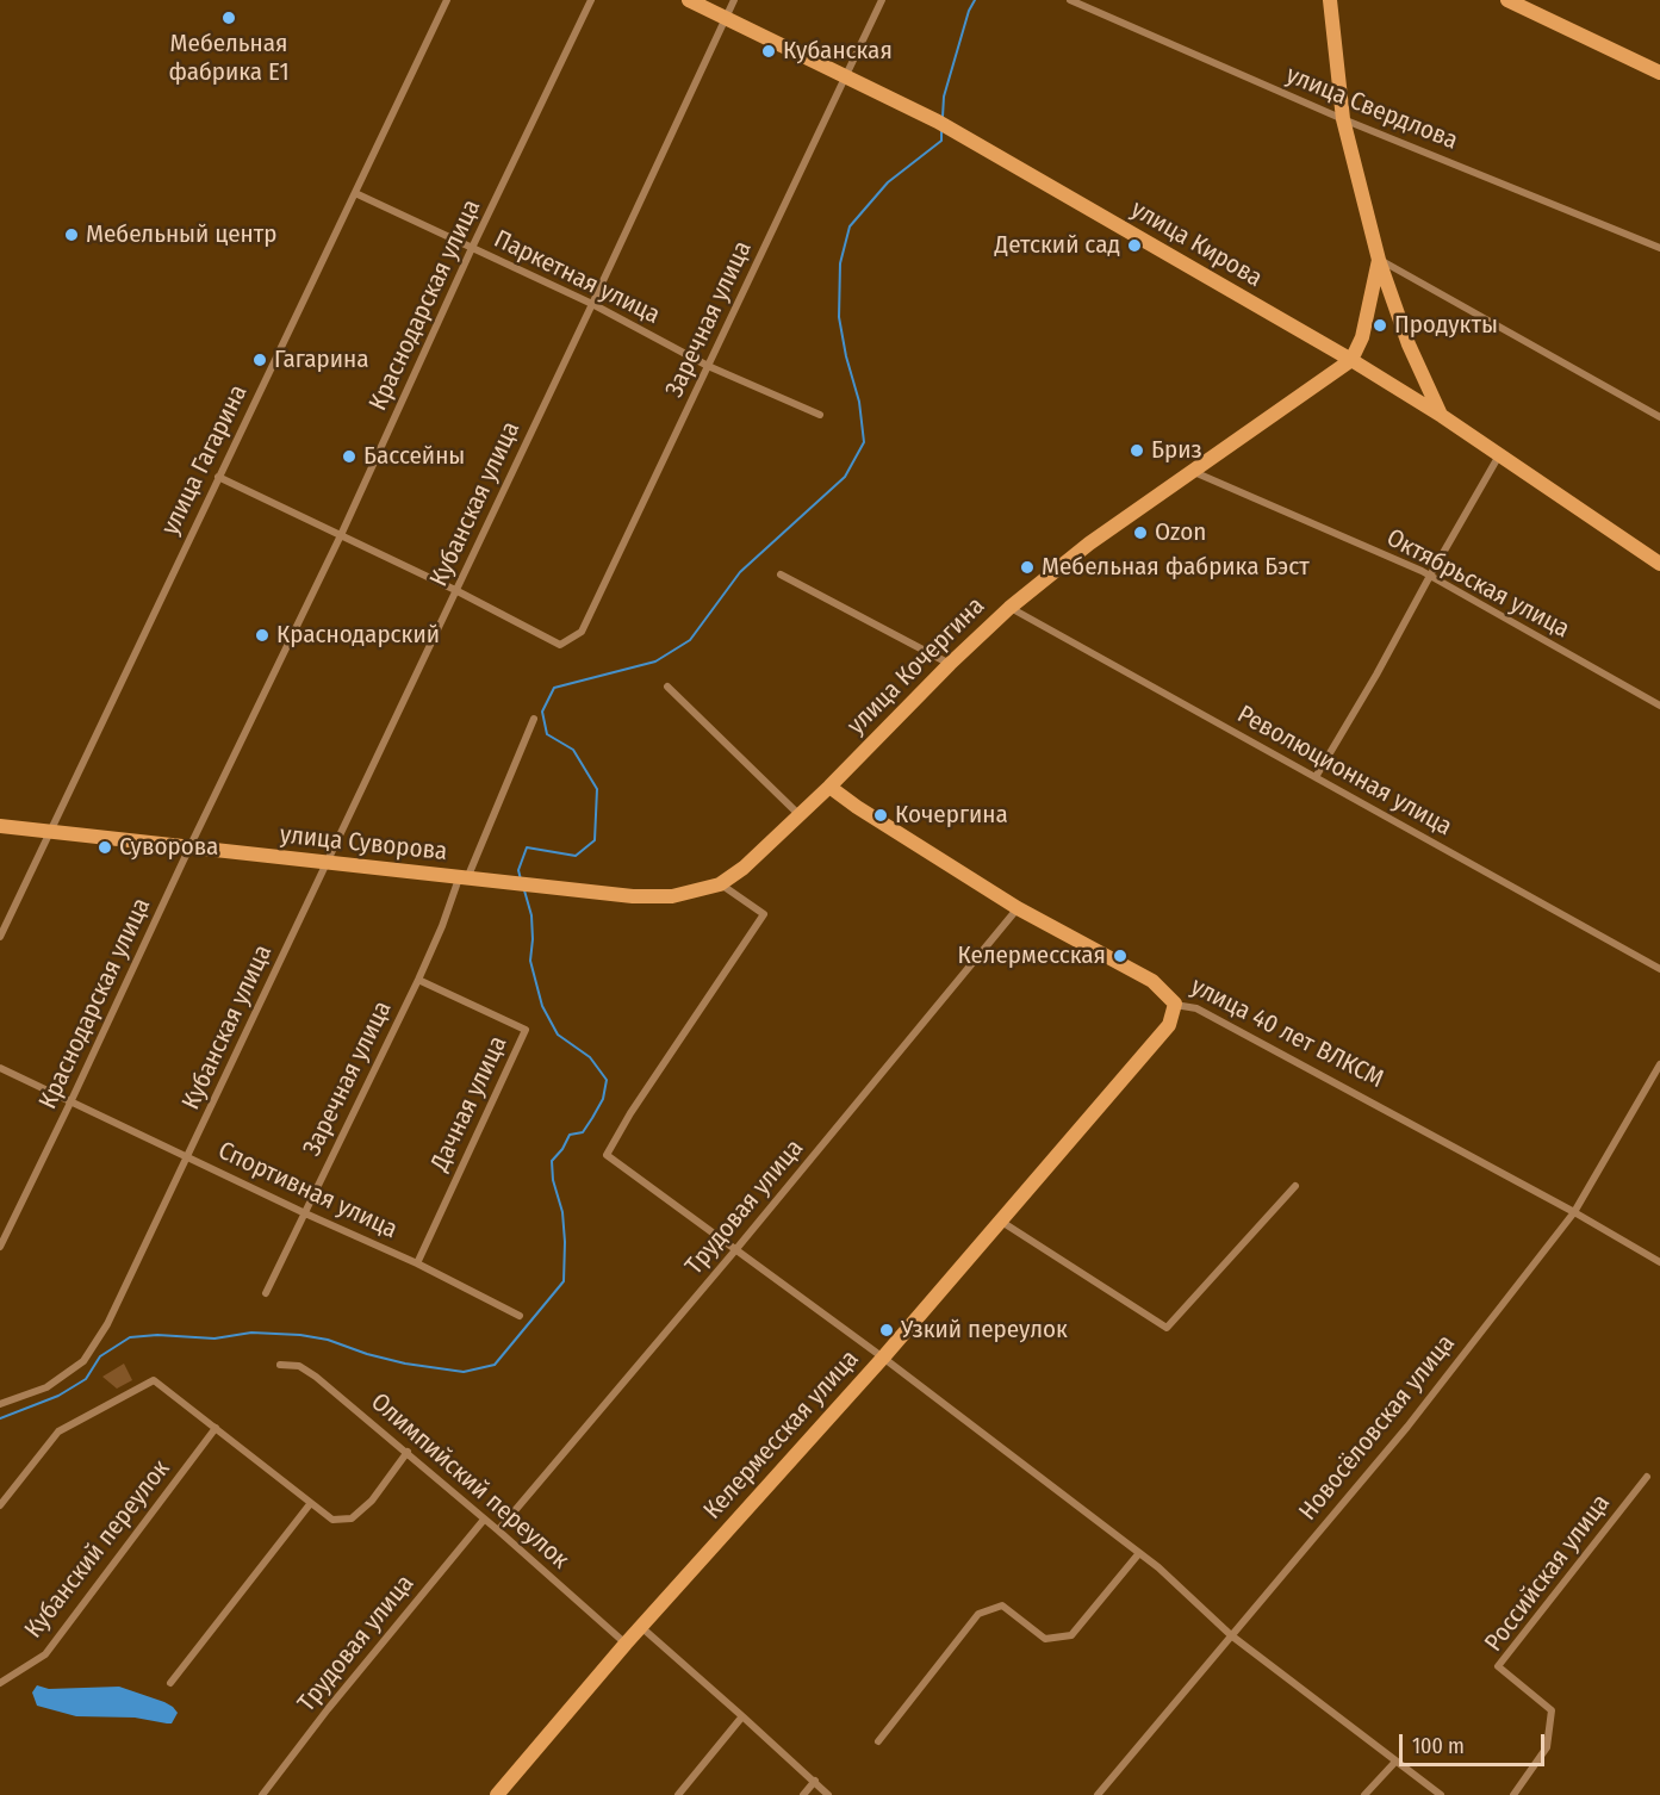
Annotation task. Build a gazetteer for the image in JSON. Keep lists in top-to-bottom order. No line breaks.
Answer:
{"streets":{"street":["улица Свердлова","улица Кирова","Паркетная улица","Краснодарская улица","Заречная улица","улица Гагарина","Кубанская улица","Октябрьская улица","улица Кочергина","Революционная улица","улица Суворова","улица 40 лет ВЛКСМ","Дачная улица","Спортивная улица","Трудовая улица","Новосёловская улица","Келермесская улица","Олимпийский переулок","Кубанский переулок","Российская улица"]},"crossings":[["улица Кирова","Заречная улица"],["улица Кирова","Кубанская улица"],["улица Кирова","улица Кочергина"],["Паркетная улица","Краснодарская улица"],["Паркетная улица","Заречная улица"],["Паркетная улица","улица Гагарина"],["Паркетная улица","Кубанская улица"],["Краснодарская улица","улица Суворова"],["Краснодарская улица","Спортивная улица"],["Заречная улица","Кубанская улица"],["Заречная улица","улица Суворова"],["Заречная улица","Дачная улица"],["Заречная улица","Спортивная улица"],["улица Гагарина","улица Суворова"],["Кубанская улица","улица Суворова"],["Кубанская улица","Спортивная улица"],["Октябрьская улица","улица Кочергина"],["улица Кочергина","Революционная улица"],["улица Кочергина","улица Суворова"],["улица Кочергина","улица 40 лет ВЛКСМ"],["улица 40 лет ВЛКСМ","Трудовая улица"],["улица 40 лет ВЛКСМ","Новосёловская улица"],["улица 40 лет ВЛКСМ","Келермесская улица"],["Дачная улица","Спортивная улица"],["Трудовая улица","Олимпийский переулок"],["Келермесская улица","Олимпийский переулок"]],"places":["Мебельная фабрика Е1","Кубанская","Мебельный центр","Детский сад","Продукты","Гагарина","Бриз","Бассейны","Ozon","Мебельная фабрика Бэст","Краснодарский","Кочергина","Суворова","Келермесская","Узкий переулок"],"scale_bar":"100 m"}
